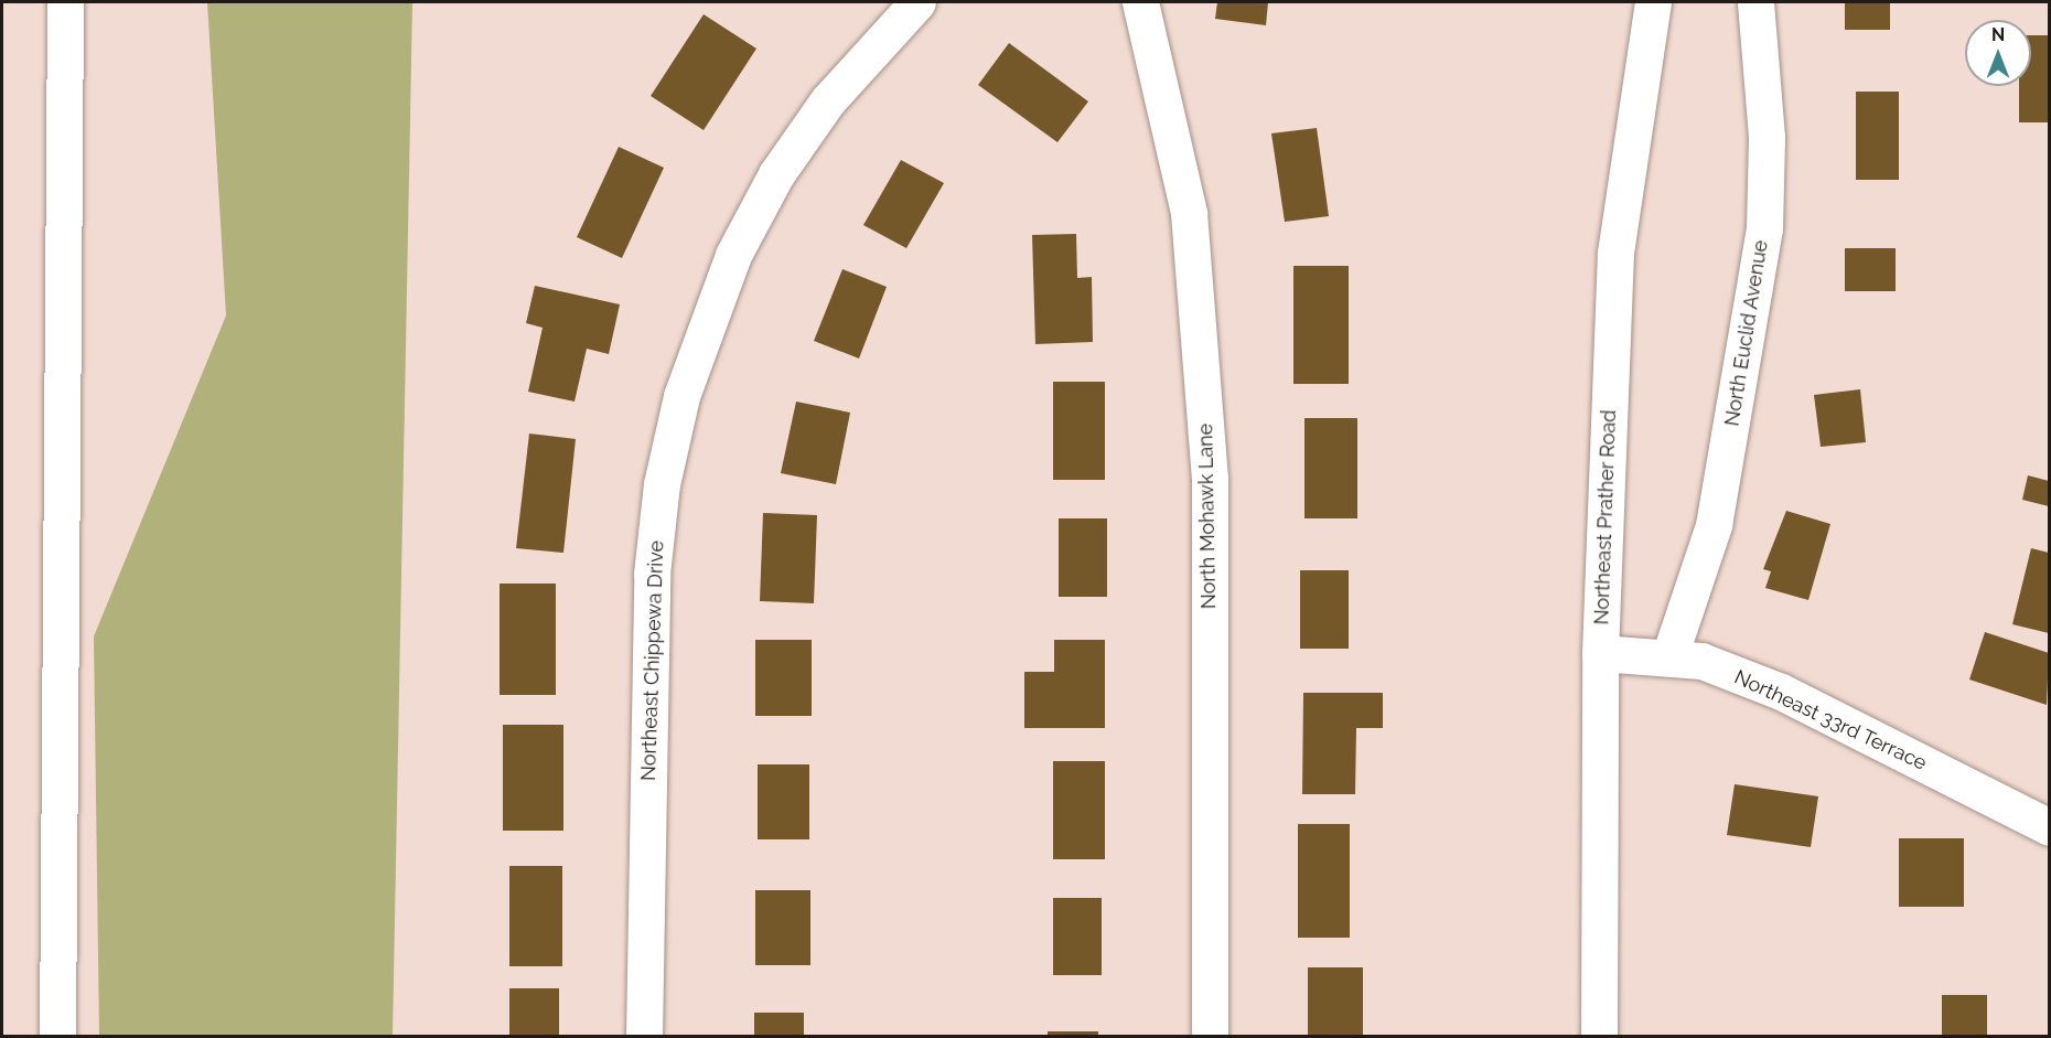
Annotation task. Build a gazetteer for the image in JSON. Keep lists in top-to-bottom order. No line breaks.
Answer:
{"streets":{"main road":["North Euclid Avenue","North Mohawk Lane","Northeast Prather Road","Northeast Chippewa Drive","Northeast 33rd Terrace"]},"crossings":[["North Euclid Avenue","Northeast 33rd Terrace"],["Northeast Prather Road","Northeast 33rd Terrace"]],"north":"top"}
